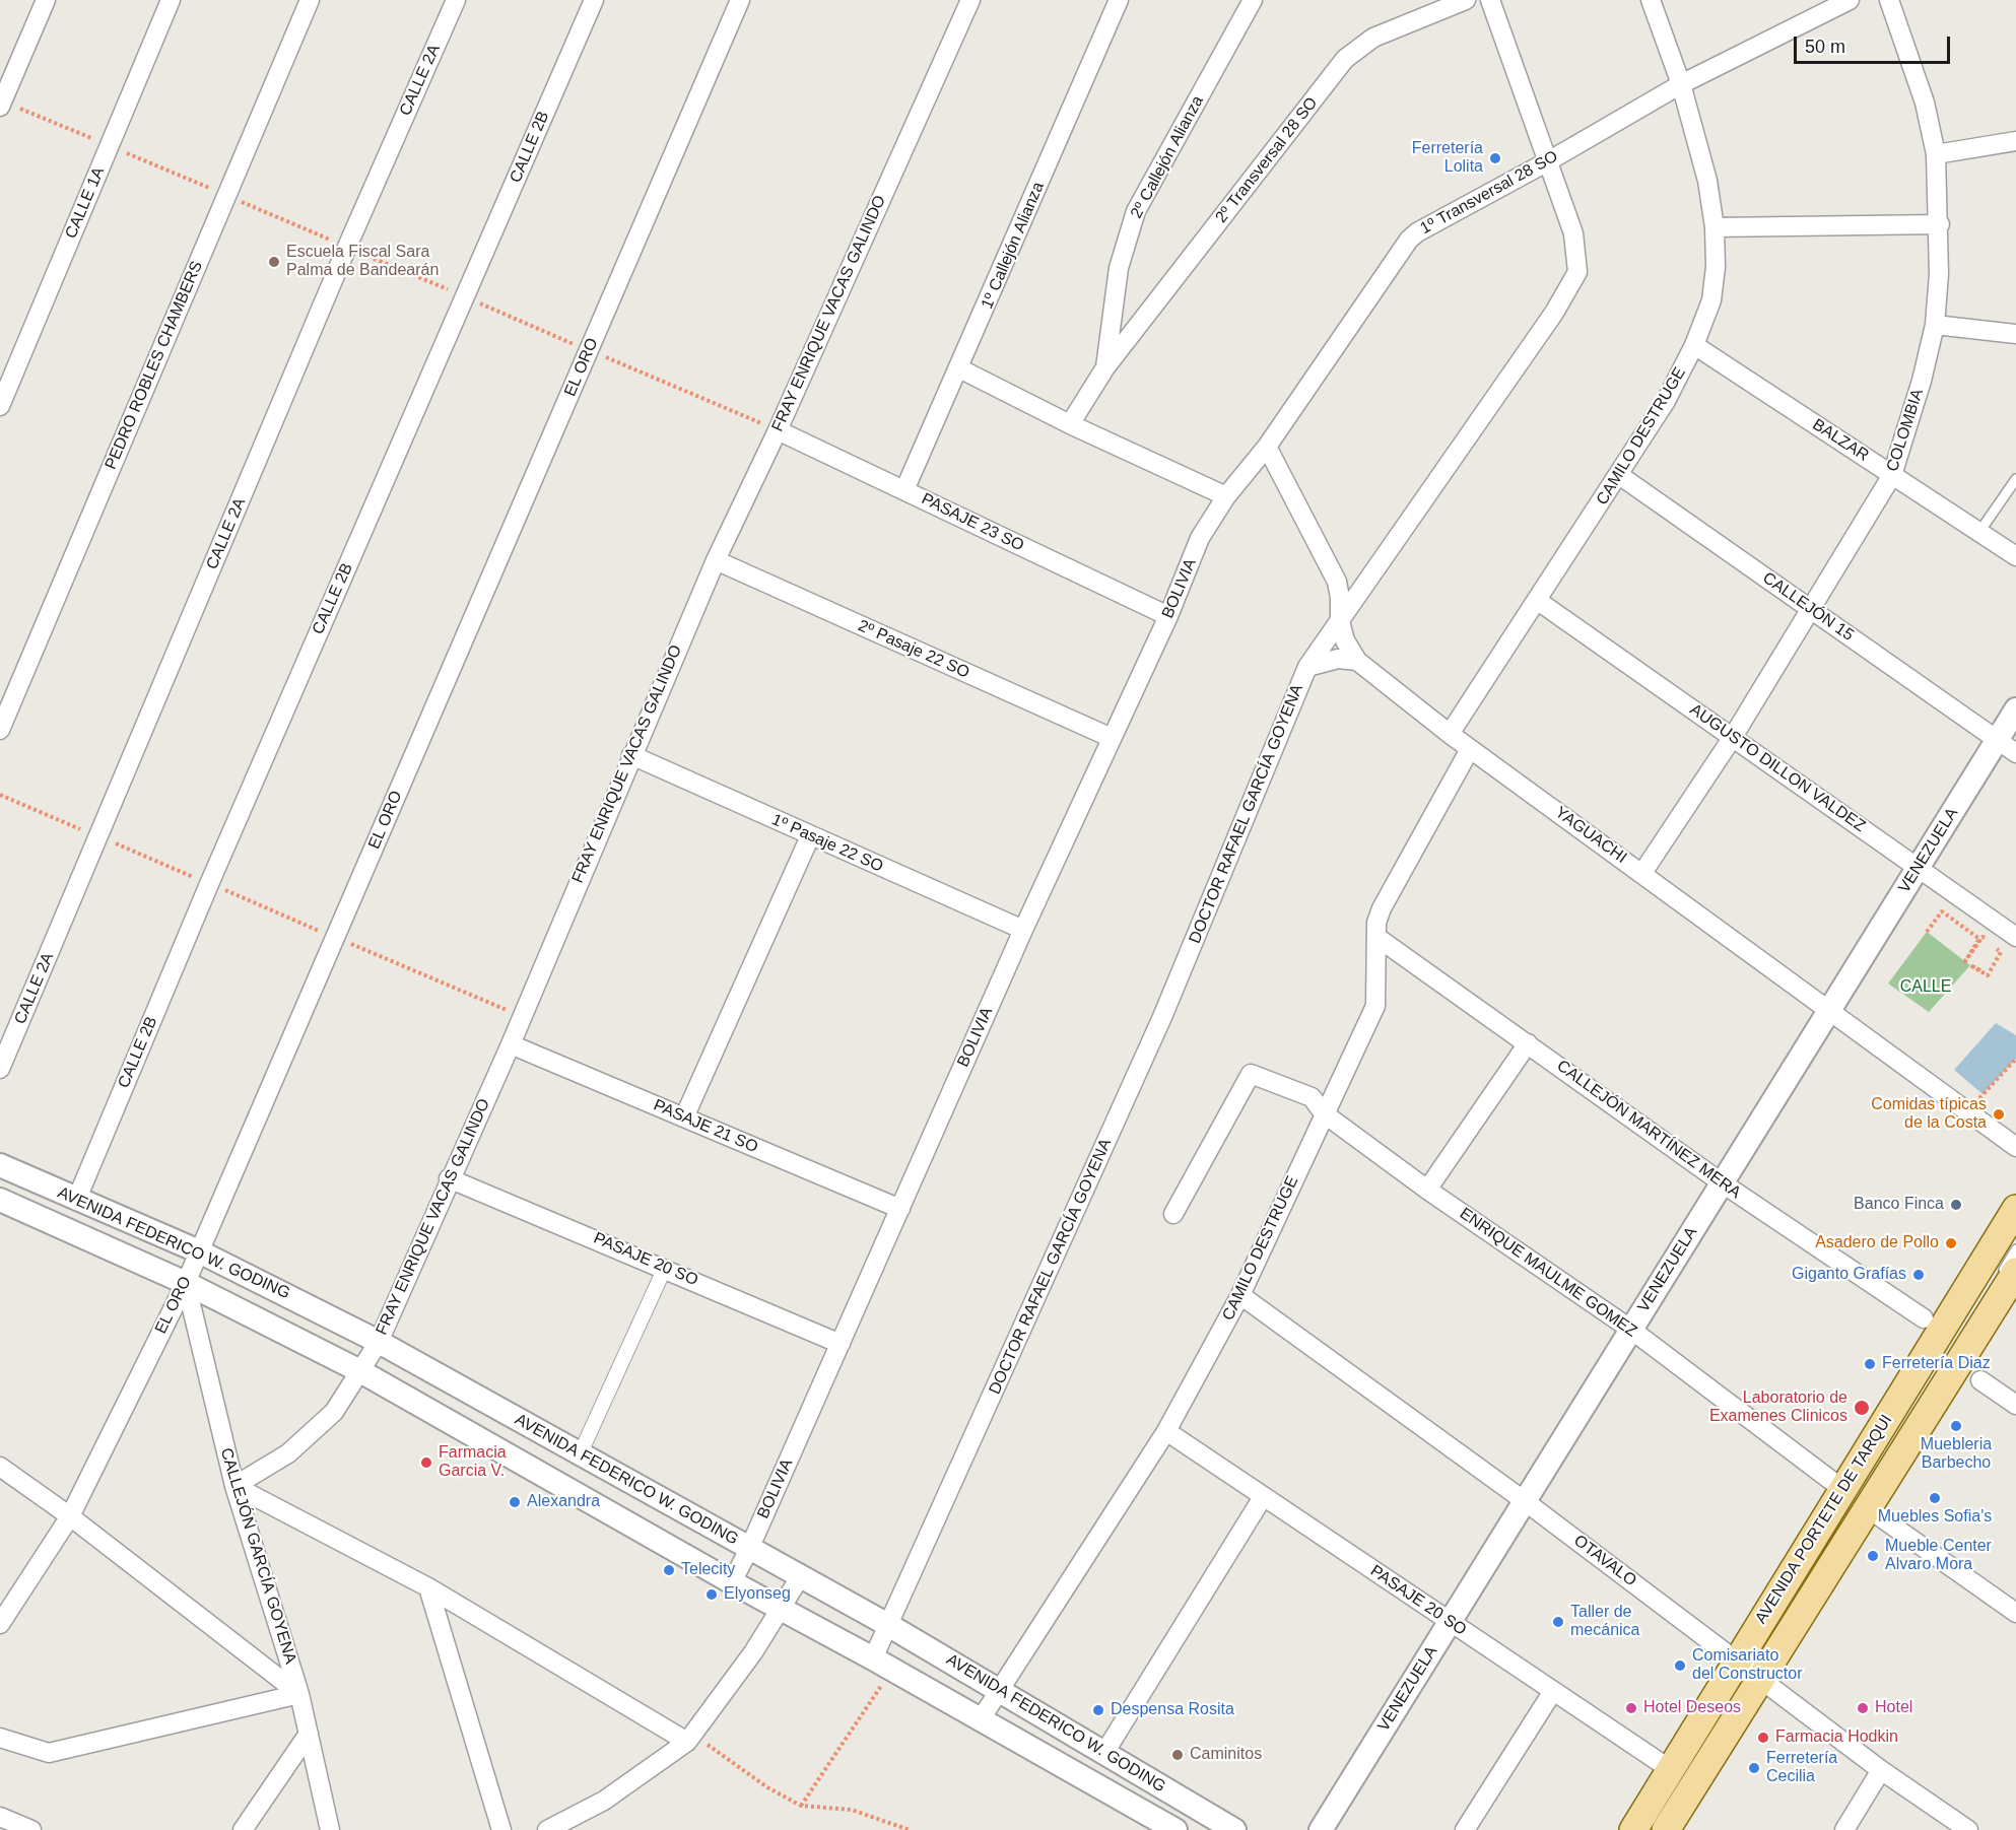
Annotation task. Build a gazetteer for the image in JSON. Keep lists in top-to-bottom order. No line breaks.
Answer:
{"streets":{"main road":["AVENIDA PORTETE DE TARQUI"],"street":["CALLE 2A","CALLE 2B","2º Callejón Alianza","2º Transversal 28 SO","1º Transversal 28 SO","CALLE 1A","1º Callejón Alianza","FRAY ENRIQUE VACAS GALINDO","PEDRO ROBLES CHAMBERS","EL ORO","COLOMBIA","CAMILO DESTRUGE","BALZAR","PASAJE 23 SO","BOLIVIA","CALLEJÓN 15","2º Pasaje 22 SO","AUGUSTO DILLON VALDEZ","DOCTOR RAFAEL GARCÍA GOYENA","YAGUACHI","1º Pasaje 22 SO","VENEZUELA","PASAJE 21 SO","CALLEJÓN MARTÍNEZ MERA","AVENIDA FEDERICO W. GODING","PASAJE 20 SO","ENRIQUE MAULME GOMEZ","CALLEJÓN GARCÍA GOYENA","OTAVALO"]},"crossings":[["CALLE 2B","AVENIDA FEDERICO W. GODING"],["2º Callejón Alianza","2º Transversal 28 SO"],["1º Transversal 28 SO","CAMILO DESTRUGE"],["1º Transversal 28 SO","BOLIVIA"],["1º Transversal 28 SO","DOCTOR RAFAEL GARCÍA GOYENA"],["1º Transversal 28 SO","YAGUACHI"],["1º Callejón Alianza","PASAJE 23 SO"],["FRAY ENRIQUE VACAS GALINDO","PASAJE 23 SO"],["FRAY ENRIQUE VACAS GALINDO","2º Pasaje 22 SO"],["FRAY ENRIQUE VACAS GALINDO","1º Pasaje 22 SO"],["FRAY ENRIQUE VACAS GALINDO","PASAJE 21 SO"],["FRAY ENRIQUE VACAS GALINDO","AVENIDA FEDERICO W. GODING"],["FRAY ENRIQUE VACAS GALINDO","PASAJE 20 SO"],["FRAY ENRIQUE VACAS GALINDO","CALLEJÓN GARCÍA GOYENA"],["EL ORO","AVENIDA FEDERICO W. GODING"],["EL ORO","CALLEJÓN GARCÍA GOYENA"],["COLOMBIA","BALZAR"],["COLOMBIA","CALLEJÓN 15"],["COLOMBIA","AUGUSTO DILLON VALDEZ"],["COLOMBIA","YAGUACHI"],["CAMILO DESTRUGE","BALZAR"],["CAMILO DESTRUGE","CALLEJÓN 15"],["CAMILO DESTRUGE","AUGUSTO DILLON VALDEZ"],["CAMILO DESTRUGE","YAGUACHI"],["CAMILO DESTRUGE","CALLEJÓN MARTÍNEZ MERA"],["CAMILO DESTRUGE","AVENIDA FEDERICO W. GODING"],["CAMILO DESTRUGE","PASAJE 20 SO"],["CAMILO DESTRUGE","ENRIQUE MAULME GOMEZ"],["CAMILO DESTRUGE","OTAVALO"],["PASAJE 23 SO","BOLIVIA"],["BOLIVIA","2º Pasaje 22 SO"],["BOLIVIA","1º Pasaje 22 SO"],["BOLIVIA","PASAJE 21 SO"],["BOLIVIA","AVENIDA FEDERICO W. GODING"],["BOLIVIA","PASAJE 20 SO"],["CALLEJÓN 15","VENEZUELA"],["AUGUSTO DILLON VALDEZ","VENEZUELA"],["DOCTOR RAFAEL GARCÍA GOYENA","YAGUACHI"],["DOCTOR RAFAEL GARCÍA GOYENA","AVENIDA FEDERICO W. GODING"],["YAGUACHI","VENEZUELA"],["VENEZUELA","CALLEJÓN MARTÍNEZ MERA"],["VENEZUELA","PASAJE 20 SO"],["VENEZUELA","ENRIQUE MAULME GOMEZ"],["VENEZUELA","OTAVALO"],["AVENIDA FEDERICO W. GODING","CALLEJÓN GARCÍA GOYENA"],["PASAJE 20 SO","AVENIDA PORTETE DE TARQUI"],["ENRIQUE MAULME GOMEZ","AVENIDA PORTETE DE TARQUI"],["AVENIDA PORTETE DE TARQUI","OTAVALO"]],"parks":["CALLE"],"places":["Ferretería Lolita","Escuela Fiscal Sara Palma de Bandearán","Comidas típicas de la Costa","Banco Finca","Asadero de Pollo","Giganto Grafías","Ferretería Diaz","Laboratorio de Examenes Clinicos","Muebleria Barbecho","Farmacia Garcia V.","Muebles Sofia's","Alexandra","Mueble Center Alvaro Mora","Telecity","Elyonseg","Taller de mecánica","Comisariato del Constructor","Hotel Deseos","Hotel","Despensa Rosita","Farmacia Hodkin","Caminitos","Ferretería Cecilia"],"scale_bar":"50 m"}
